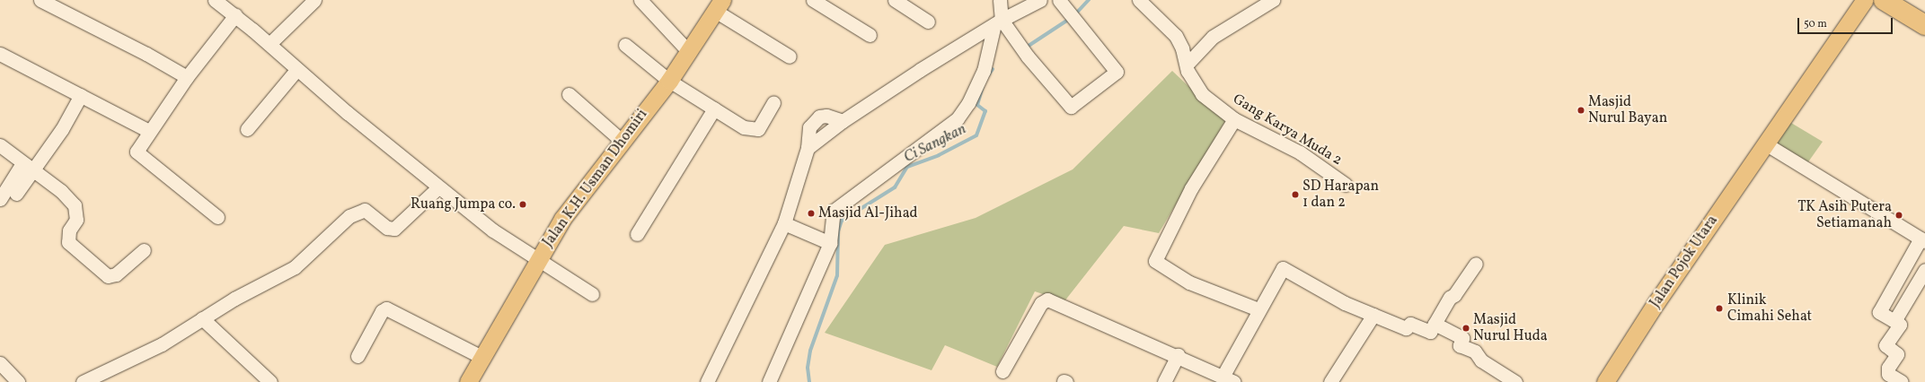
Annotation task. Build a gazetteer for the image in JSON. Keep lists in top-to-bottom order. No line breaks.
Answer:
{"streets":{"main road":["Jalan K.H. Usman Dhomiri","Jalan Pojok Utara"],"street":["Gang Karya Muda 2"]},"water":["Ci Sangkan"],"places":["Masjid Nurul Bayan","SD Harapan 1 dan 2","Ruang Jumpa co.","Masjid Al-Jihad","TK Asih Putera Setiamanah","Klinik Cimahi Sehat","Masjid Nurul Huda"],"scale_bar":"50 m"}
